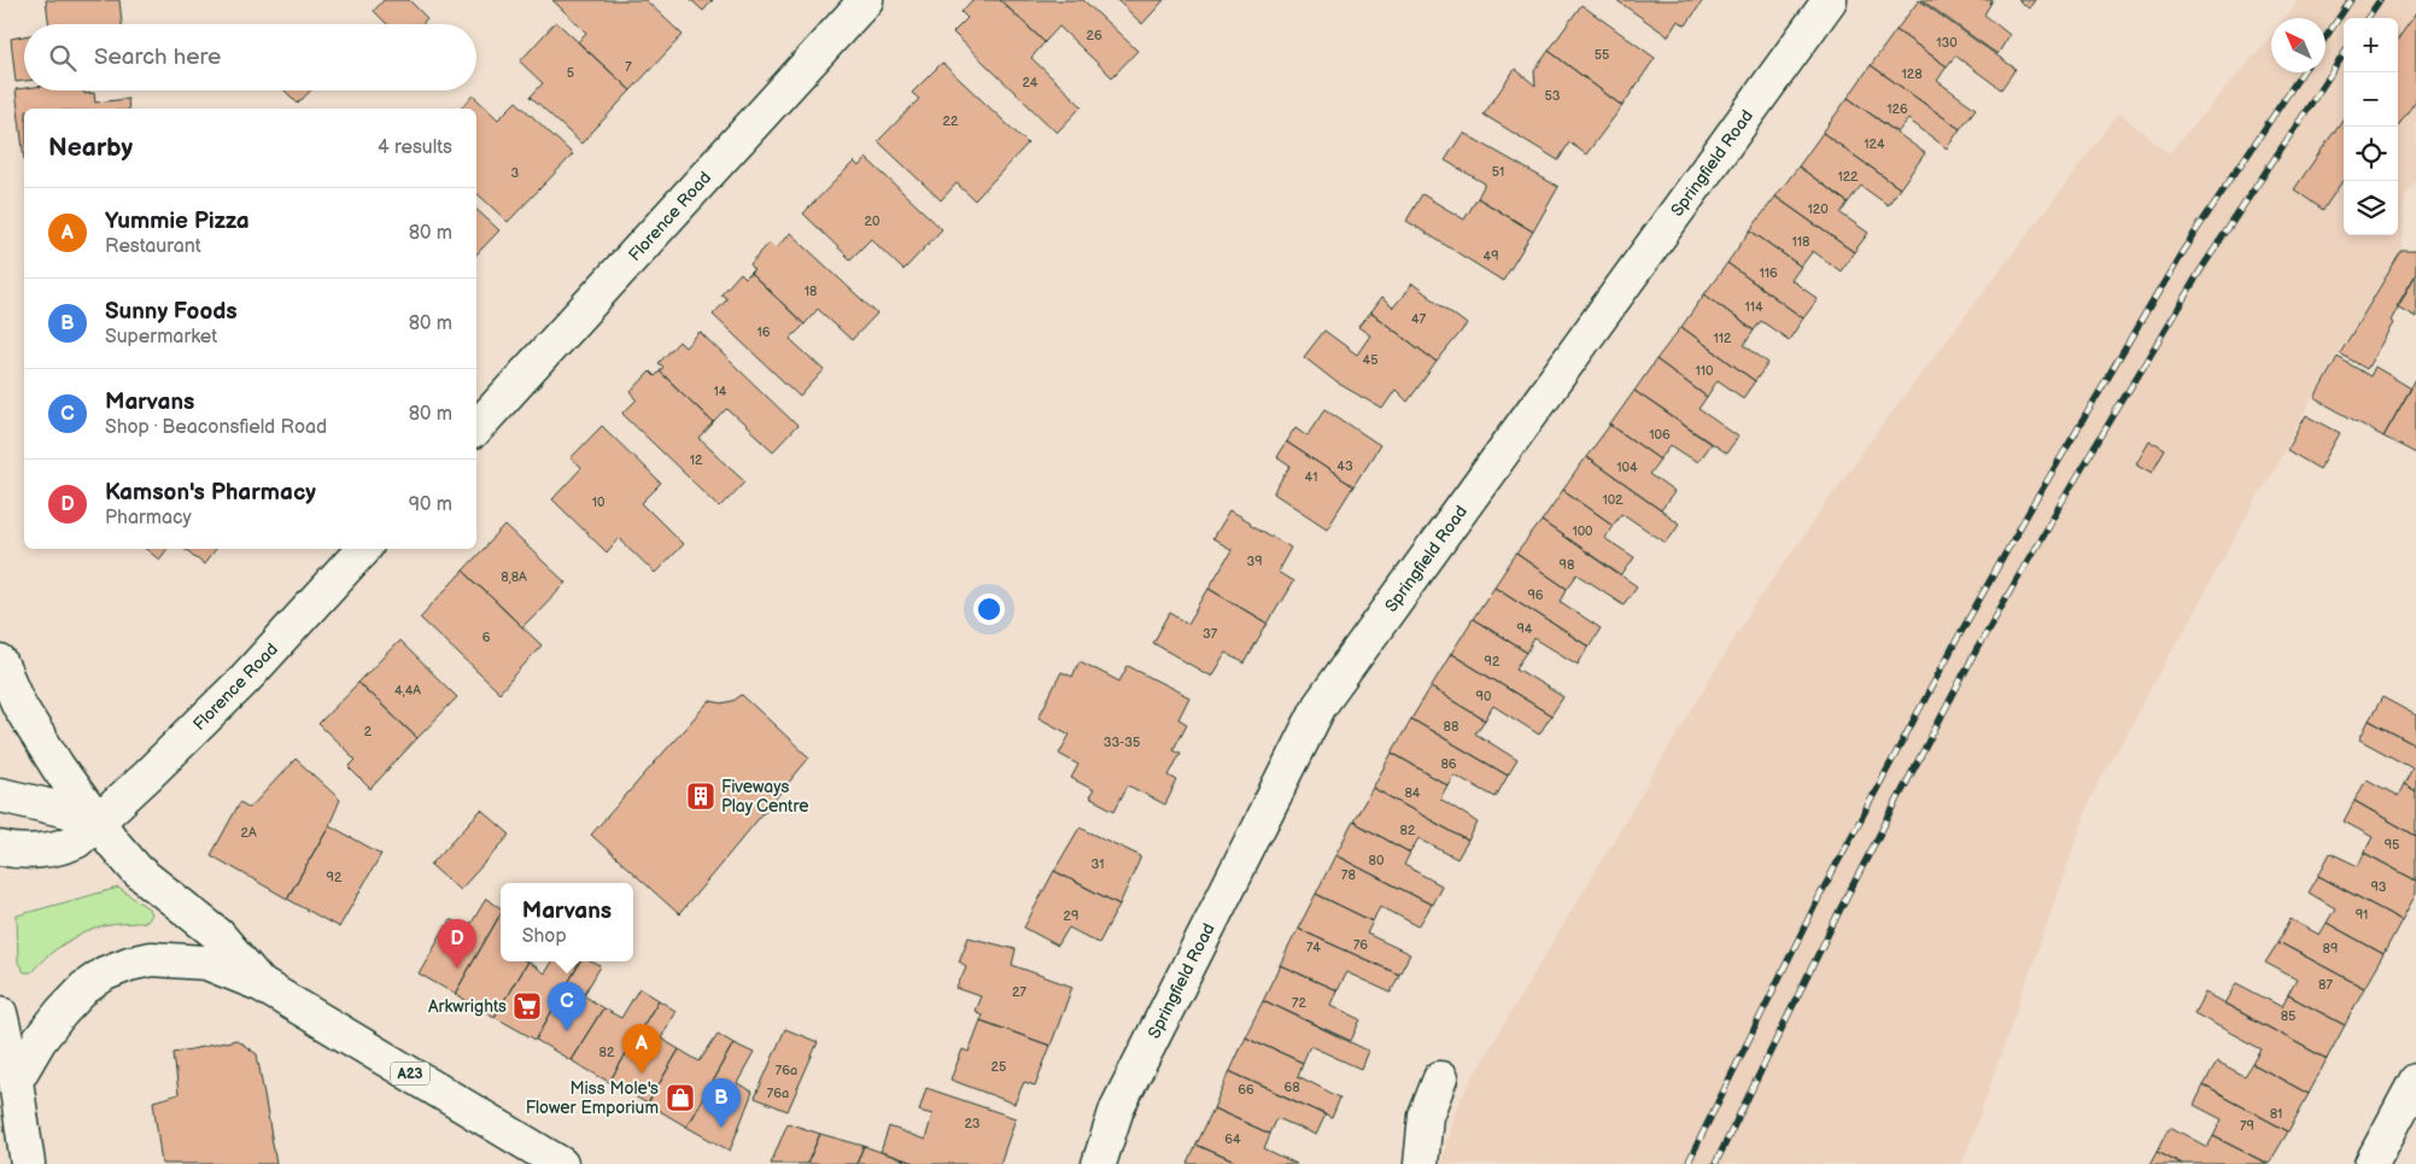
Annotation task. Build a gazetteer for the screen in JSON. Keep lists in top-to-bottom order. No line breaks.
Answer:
{"streets":{"main road":["Springfield Road","Florence Road","A23"]},"places":{"building":["Fiveways Play Centre"],"supermarket":["Arkwrights"],"shop":["Miss Mole's Flower Emporium"]},"house_numbers":["26","130","55","7","5","128","24","53","126","22","124","51","3","122","120","20","118","49","116","18","114","47","16","112","45","110","14","106","12","43","104","41","102","10","100","39","98","8,8A","96","94","37","6","92","4,4A","90","88","2","33-35","86","84","82","2A","95","80","31","78","92","93","91","29","76","74","89","87","27","72","85","82","25","76a","68","66","76a","81","23","79","64"],"north":"top left","page":{"map_buttons":["+","−"],"search":"Search here","heading":["Nearby","4 results"],"list":[{"mark":"A","name":"Yummie Pizza","note":"Restaurant","value":"80 m"},{"mark":"B","name":"Sunny Foods","note":"Supermarket","value":"80 m"},{"mark":"C","name":"Marvans","note":"Shop · Beaconsfield Road","value":"80 m"},{"mark":"D","name":"Kamson's Pharmacy","note":"Pharmacy","value":"90 m"}],"popup":["Marvans","Shop"],"pins":["D","C","A","B"]}}
